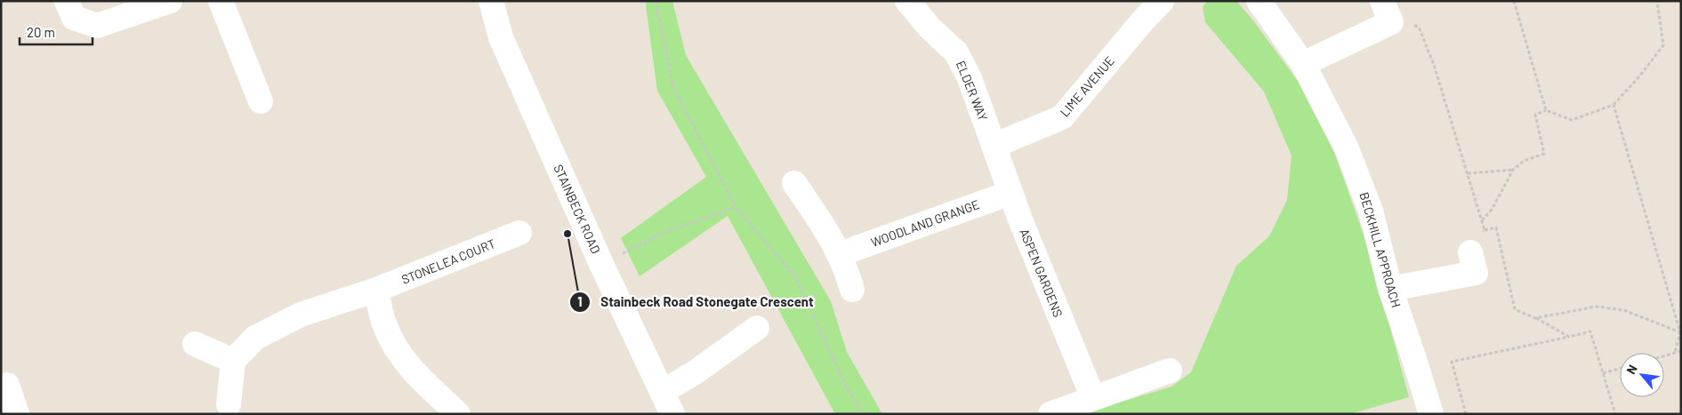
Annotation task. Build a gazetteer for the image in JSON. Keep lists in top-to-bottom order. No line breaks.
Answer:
{"streets":{"street":["LIME AVENUE","ELDER WAY","STAINBECK ROAD","WOODLAND GRANGE","BECKHILL APPROACH","STONELEA COURT","ASPEN GARDENS"]},"crossings":[["LIME AVENUE","ELDER WAY"],["LIME AVENUE","ASPEN GARDENS"],["ELDER WAY","ASPEN GARDENS"],["WOODLAND GRANGE","ASPEN GARDENS"]],"places":["Stainbeck Road Stonegate Crescent"],"scale_bar":"20 m","north":"top left"}
